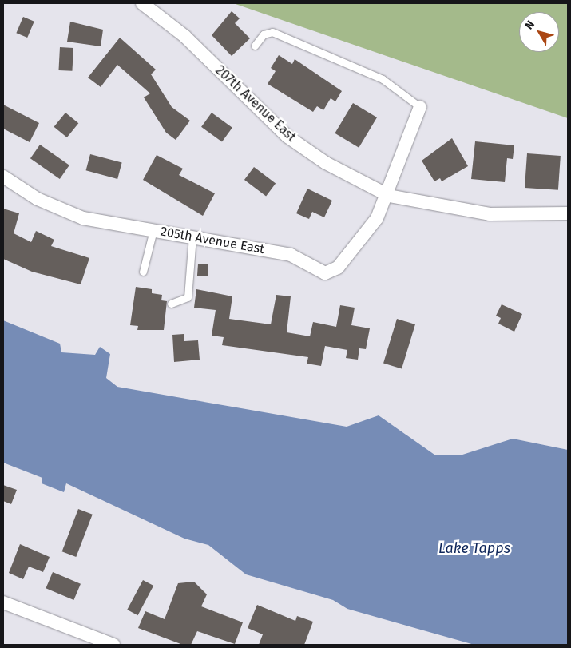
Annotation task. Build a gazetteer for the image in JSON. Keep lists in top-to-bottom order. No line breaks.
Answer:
{"streets":{"street":["207th Avenue East","205th Avenue East"]},"crossings":[["207th Avenue East","205th Avenue East"]],"water":["Lake Tapps"],"north":"top left"}
